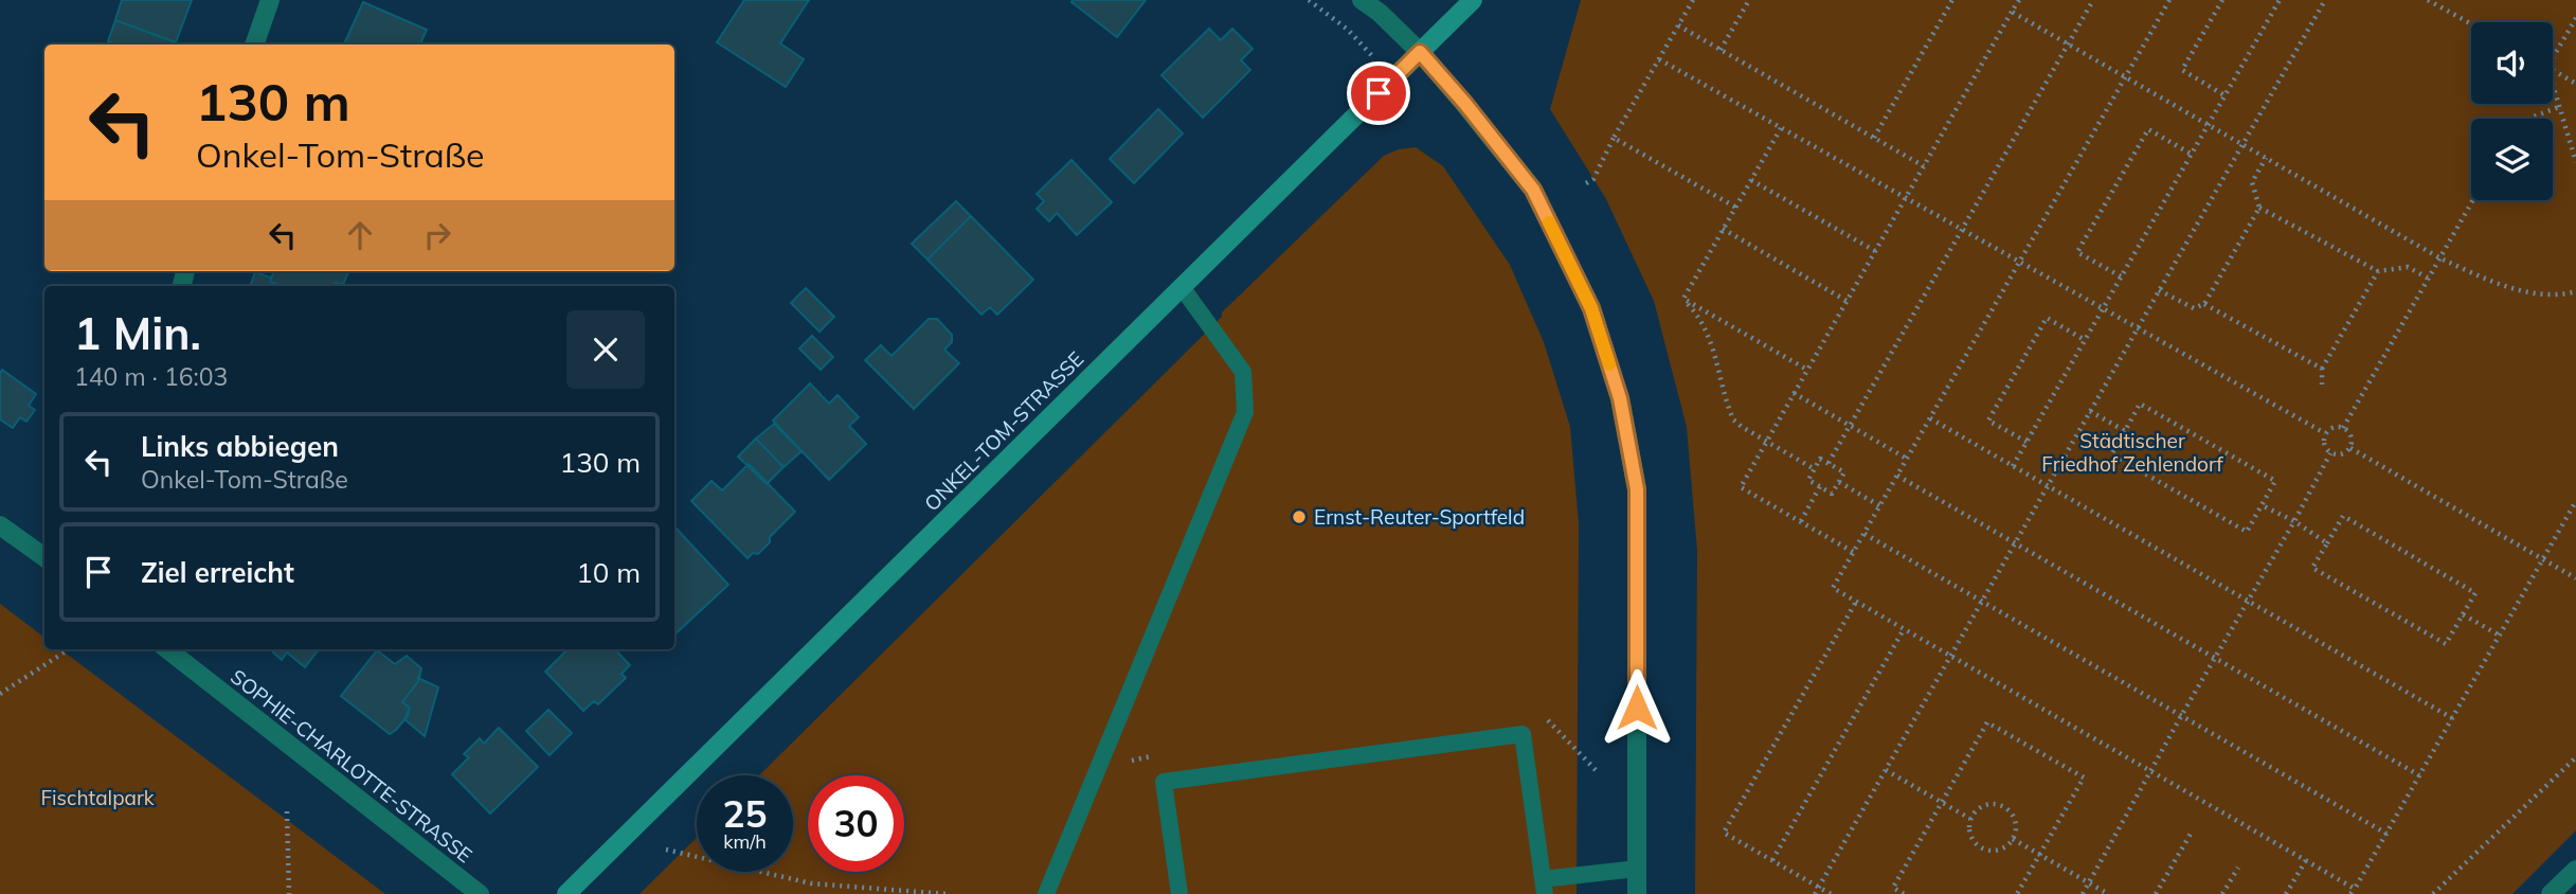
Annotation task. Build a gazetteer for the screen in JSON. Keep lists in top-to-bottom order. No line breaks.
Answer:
{"streets":{"main road":["ONKEL-TOM-STRASSE"],"street":["SOPHIE-CHARLOTTE-STRASSE"]},"parks":["Städtischer Friedhof Zehlendorf","Fischtalpark"],"places":["Ernst-Reuter-Sportfeld"],"page":{"turn":["130 m","Onkel-Tom-Straße"],"heading":["1 Min.","140 m · 16:03"],"list":[{"name":"Links abbiegen","note":"Onkel-Tom-Straße","value":"130 m"},{"name":"Ziel erreicht","value":"10 m"}],"speed":"25 km/h","limit":"30"}}
